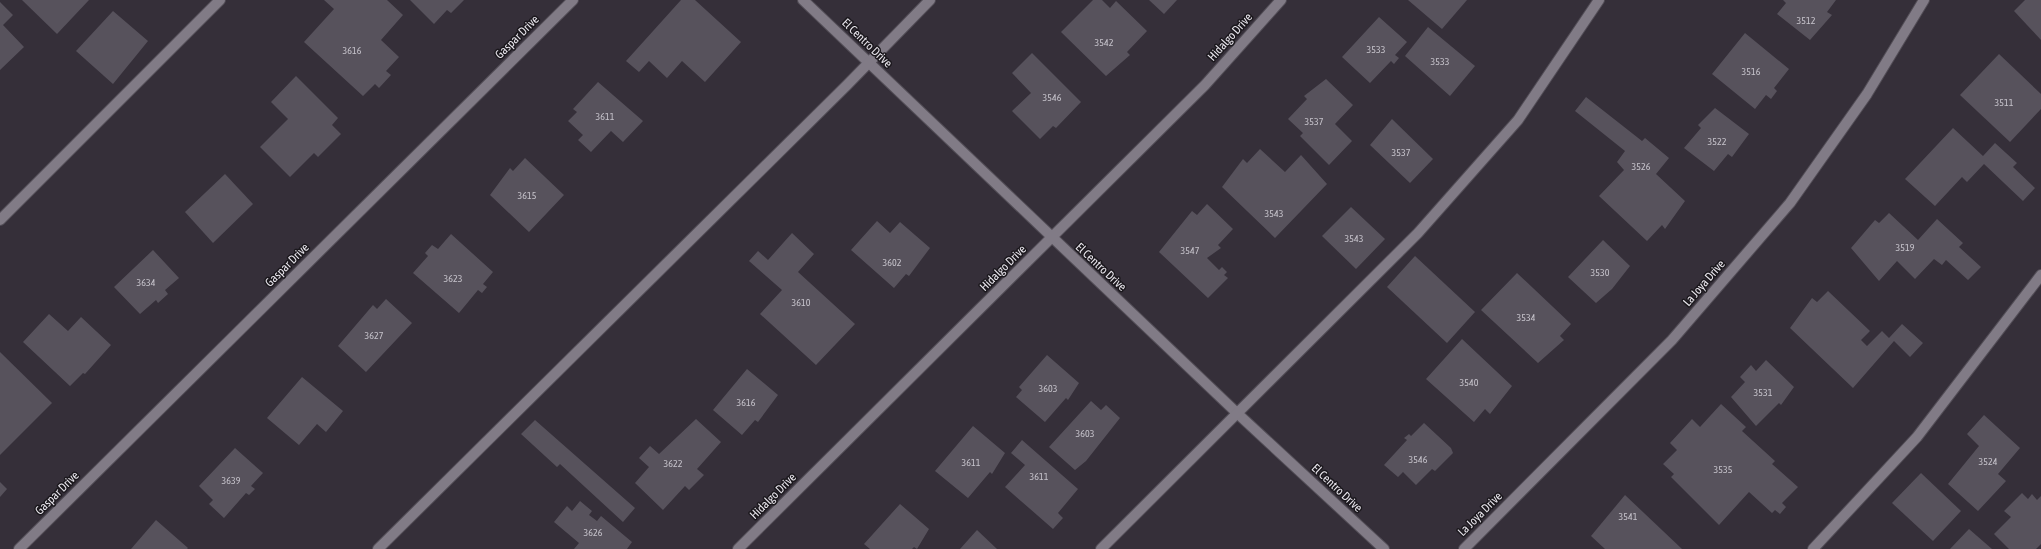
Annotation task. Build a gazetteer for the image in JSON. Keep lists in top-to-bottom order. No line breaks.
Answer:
{"streets":{"street":["Gaspar Drive","Hidalgo Drive","El Centro Drive","La Joya Drive"]},"crossings":[["Hidalgo Drive","El Centro Drive"]],"house_numbers":["3512","3542","3533","3616","3533","3516","3546","3511","3611","3537","3522","3537","3526","3615","3543","3543","3519","3547","3602","3530","3623","3634","3610","3534","3627","3540","3603","3531","3616","3603","3546","3524","3611","3622","3535","3611","3639","3541","3626"]}
